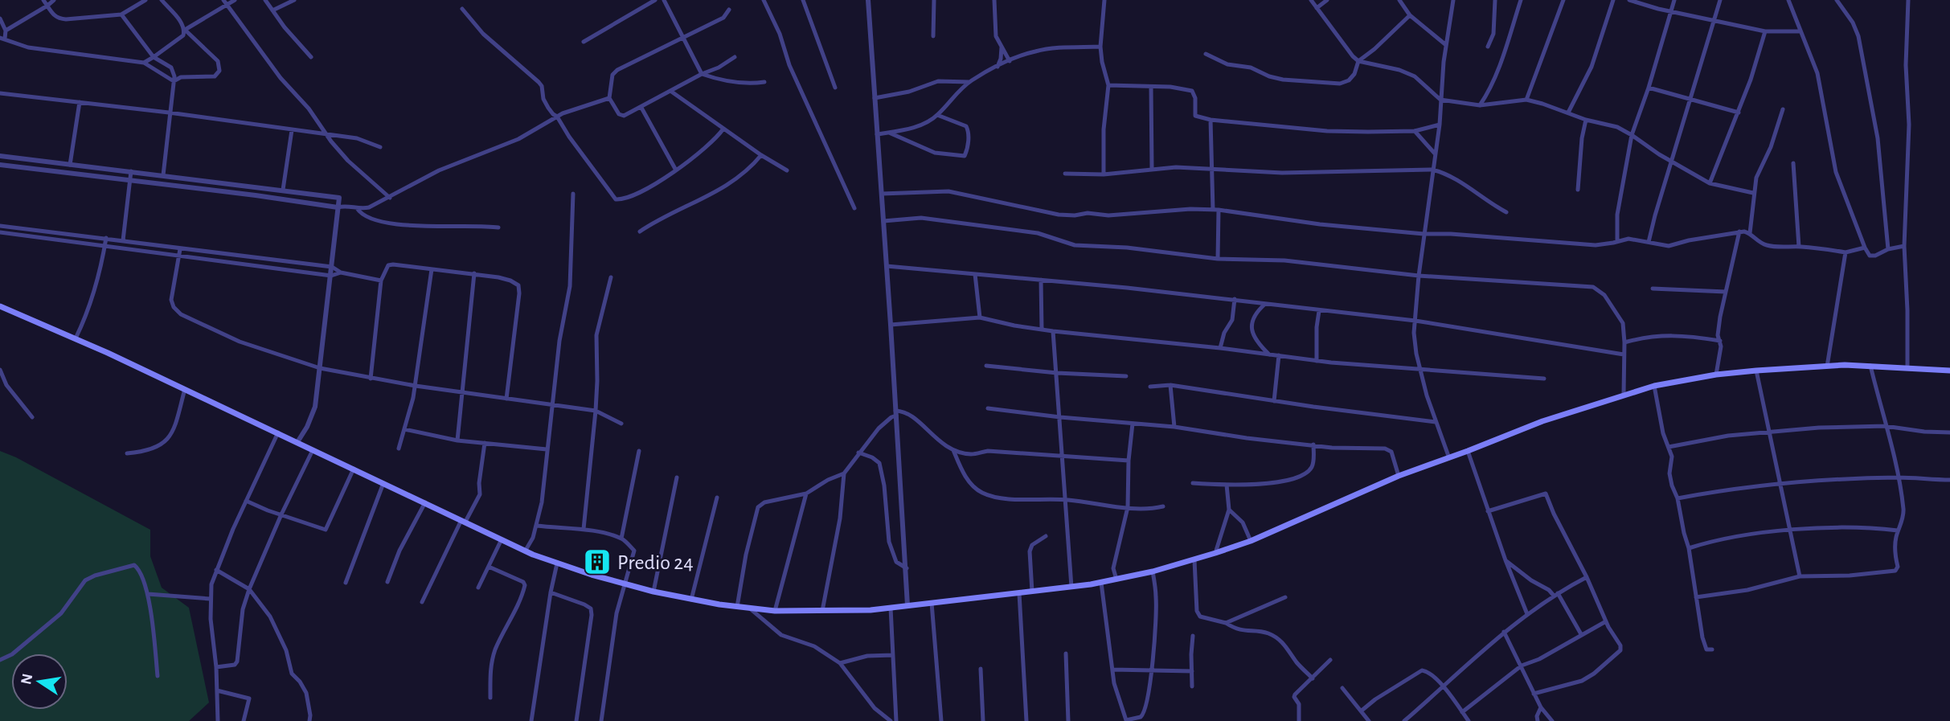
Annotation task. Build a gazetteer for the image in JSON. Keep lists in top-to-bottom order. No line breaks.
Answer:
{"places":{"building":["Predio 24"]},"north":"left"}
